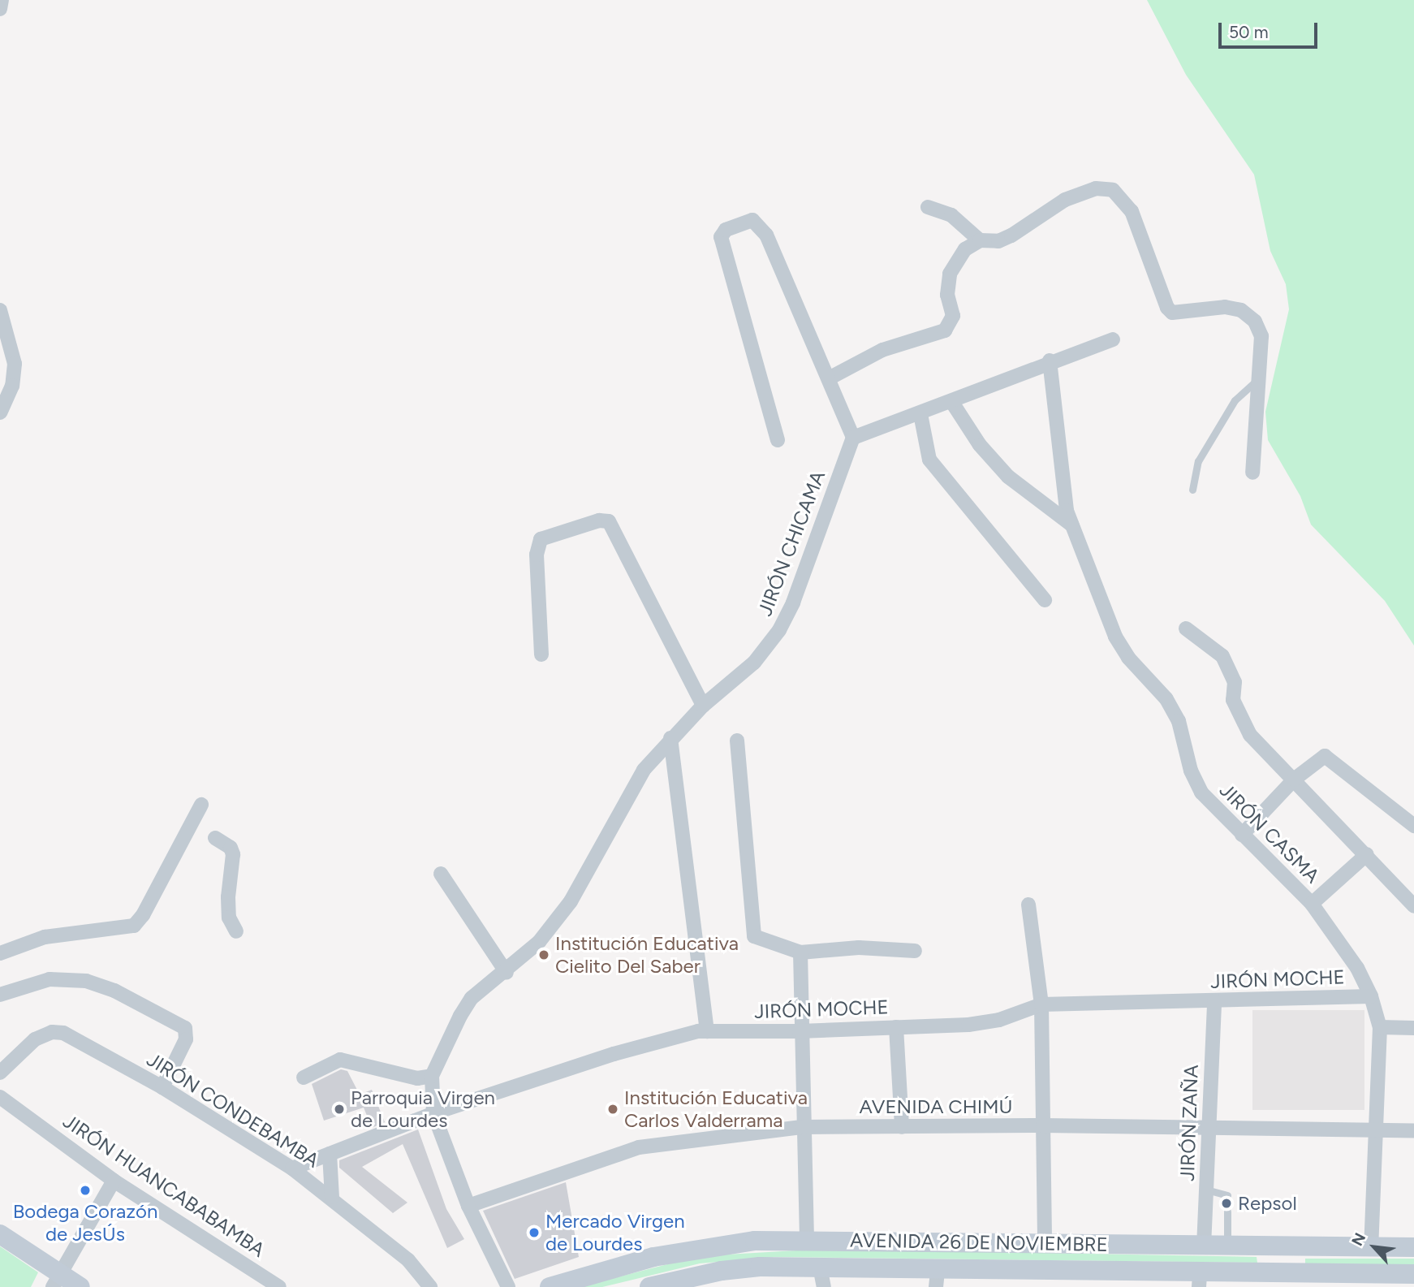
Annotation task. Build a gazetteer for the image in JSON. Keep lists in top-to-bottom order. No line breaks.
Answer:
{"streets":{"main road":["AVENIDA 26 DE NOVIEMBRE"],"street":["JIRÓN CHICAMA","JIRÓN CASMA","JIRÓN MOCHE","AVENIDA CHIMÚ","JIRÓN CONDEBAMBA","JIRÓN ZAÑA","JIRÓN HUANCABABAMBA"]},"crossings":[["JIRÓN CASMA","JIRÓN MOCHE"],["JIRÓN CASMA","AVENIDA CHIMÚ"],["JIRÓN CASMA","AVENIDA 26 DE NOVIEMBRE"],["JIRÓN MOCHE","JIRÓN CONDEBAMBA"],["JIRÓN MOCHE","JIRÓN ZAÑA"],["AVENIDA CHIMÚ","JIRÓN ZAÑA"],["JIRÓN ZAÑA","AVENIDA 26 DE NOVIEMBRE"]],"places":["Institución Educativa Cielito Del Saber","Parroquia Virgen de Lourdes","Institución Educativa Carlos Valderrama","Bodega Corazón de JesÚs","Repsol","Mercado Virgen de Lourdes"],"scale_bar":"50 m","north":"top left"}
